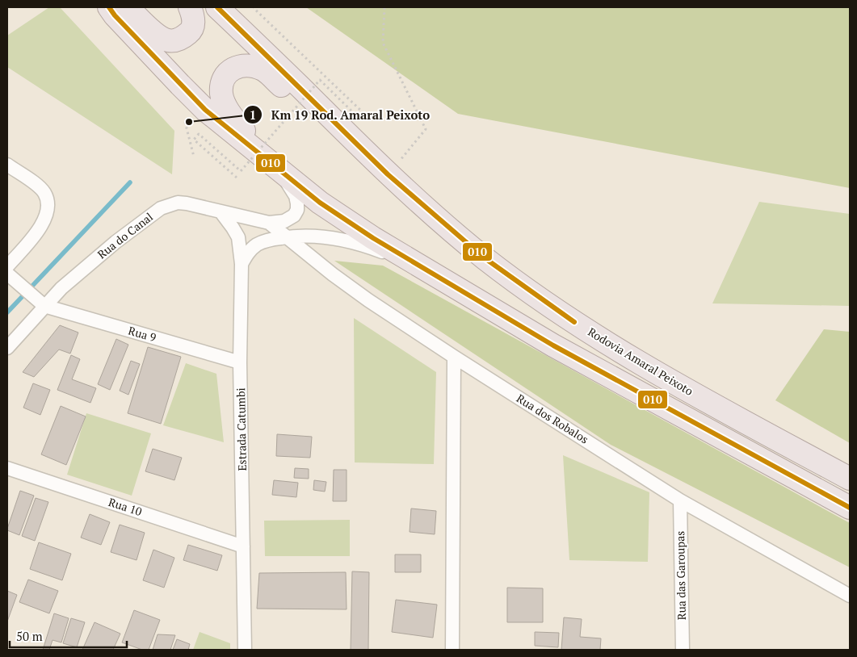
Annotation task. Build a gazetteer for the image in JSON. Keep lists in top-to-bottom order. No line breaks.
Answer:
{"streets":{"highway":["Rodovia Amaral Peixoto"],"street":["Rua do Canal","Rua 9","Rua dos Robalos","Estrada Catumbi","Rua 10","Rua das Garoupas"]},"crossings":[["Rua do Canal","Rua 9"],["Rua do Canal","Rua dos Robalos"],["Rua 9","Estrada Catumbi"],["Rua dos Robalos","Rua das Garoupas"],["Estrada Catumbi","Rua 10"]],"places":["Km 19 Rod. Amaral Peixoto"],"lines":["transit line 010"],"scale_bar":"50 m"}
